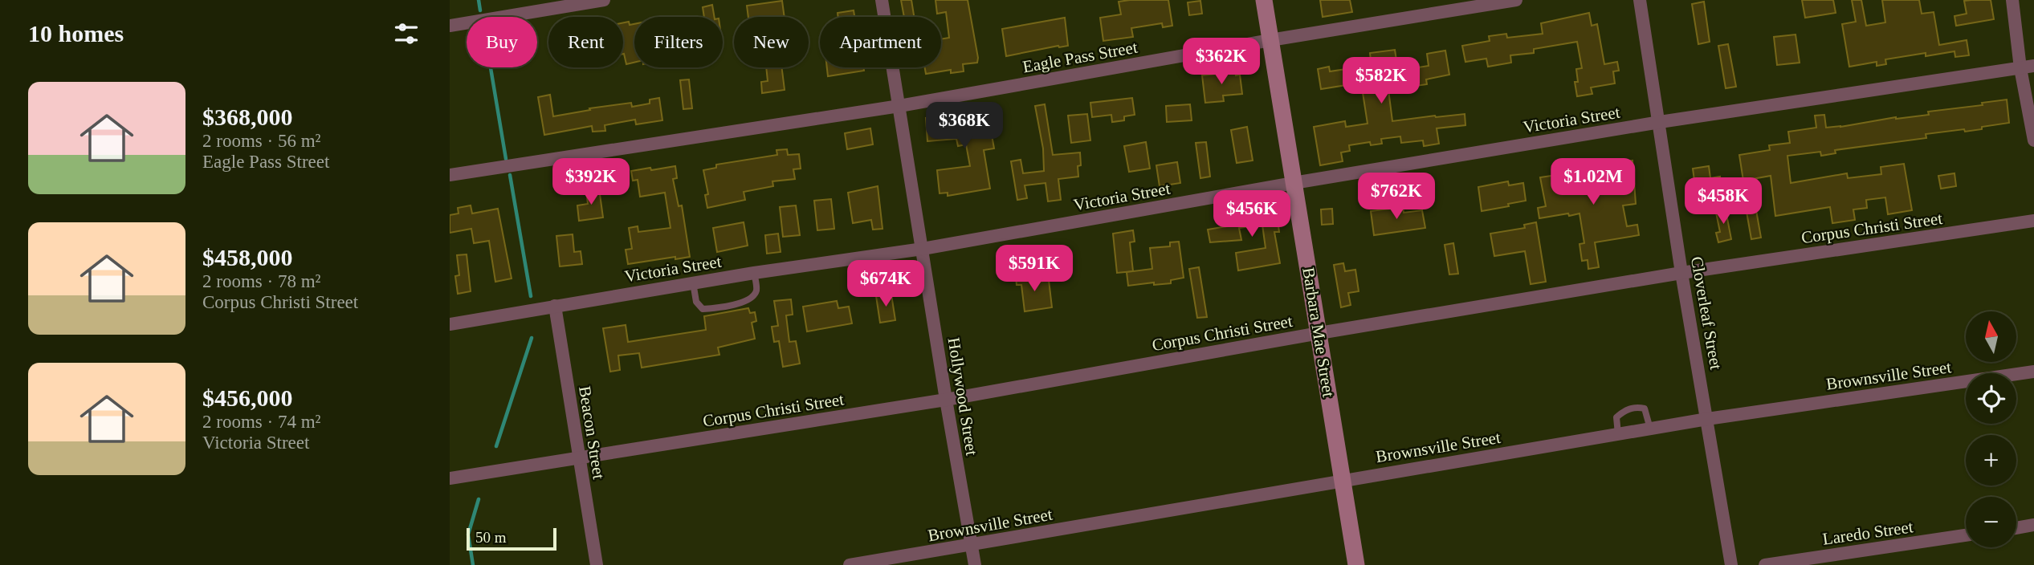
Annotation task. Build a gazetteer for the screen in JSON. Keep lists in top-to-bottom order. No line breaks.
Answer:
{"streets":{"street":["Eagle Pass Street","Victoria Street","Corpus Christi Street","Cloverleaf Street","Barbara Mae Street","Brownsville Street","Hollywood Street","Beacon Street","Laredo Street"]},"crossings":[["Eagle Pass Street","Barbara Mae Street"],["Eagle Pass Street","Hollywood Street"],["Victoria Street","Cloverleaf Street"],["Victoria Street","Barbara Mae Street"],["Victoria Street","Hollywood Street"],["Victoria Street","Beacon Street"],["Corpus Christi Street","Cloverleaf Street"],["Corpus Christi Street","Barbara Mae Street"],["Corpus Christi Street","Hollywood Street"],["Corpus Christi Street","Beacon Street"],["Cloverleaf Street","Brownsville Street"],["Barbara Mae Street","Brownsville Street"],["Brownsville Street","Hollywood Street"]],"scale_bar":"50 m","north":"top","page":{"heading":"10 homes","chip":["Buy","Rent","Filters","New","Apartment"],"price":["$362K","$582K","$368K","$392K","$1.02M","$762K","$458K","$456K","$591K","$674K"],"list":[{"name":"$368,000","note":"2 rooms · 56 m² · Eagle Pass Street"},{"name":"$458,000","note":"2 rooms · 78 m² · Corpus Christi Street"},{"name":"$456,000","note":"2 rooms · 74 m² · Victoria Street"}],"map_buttons":["+","−"],"scale":"50 m"}}
